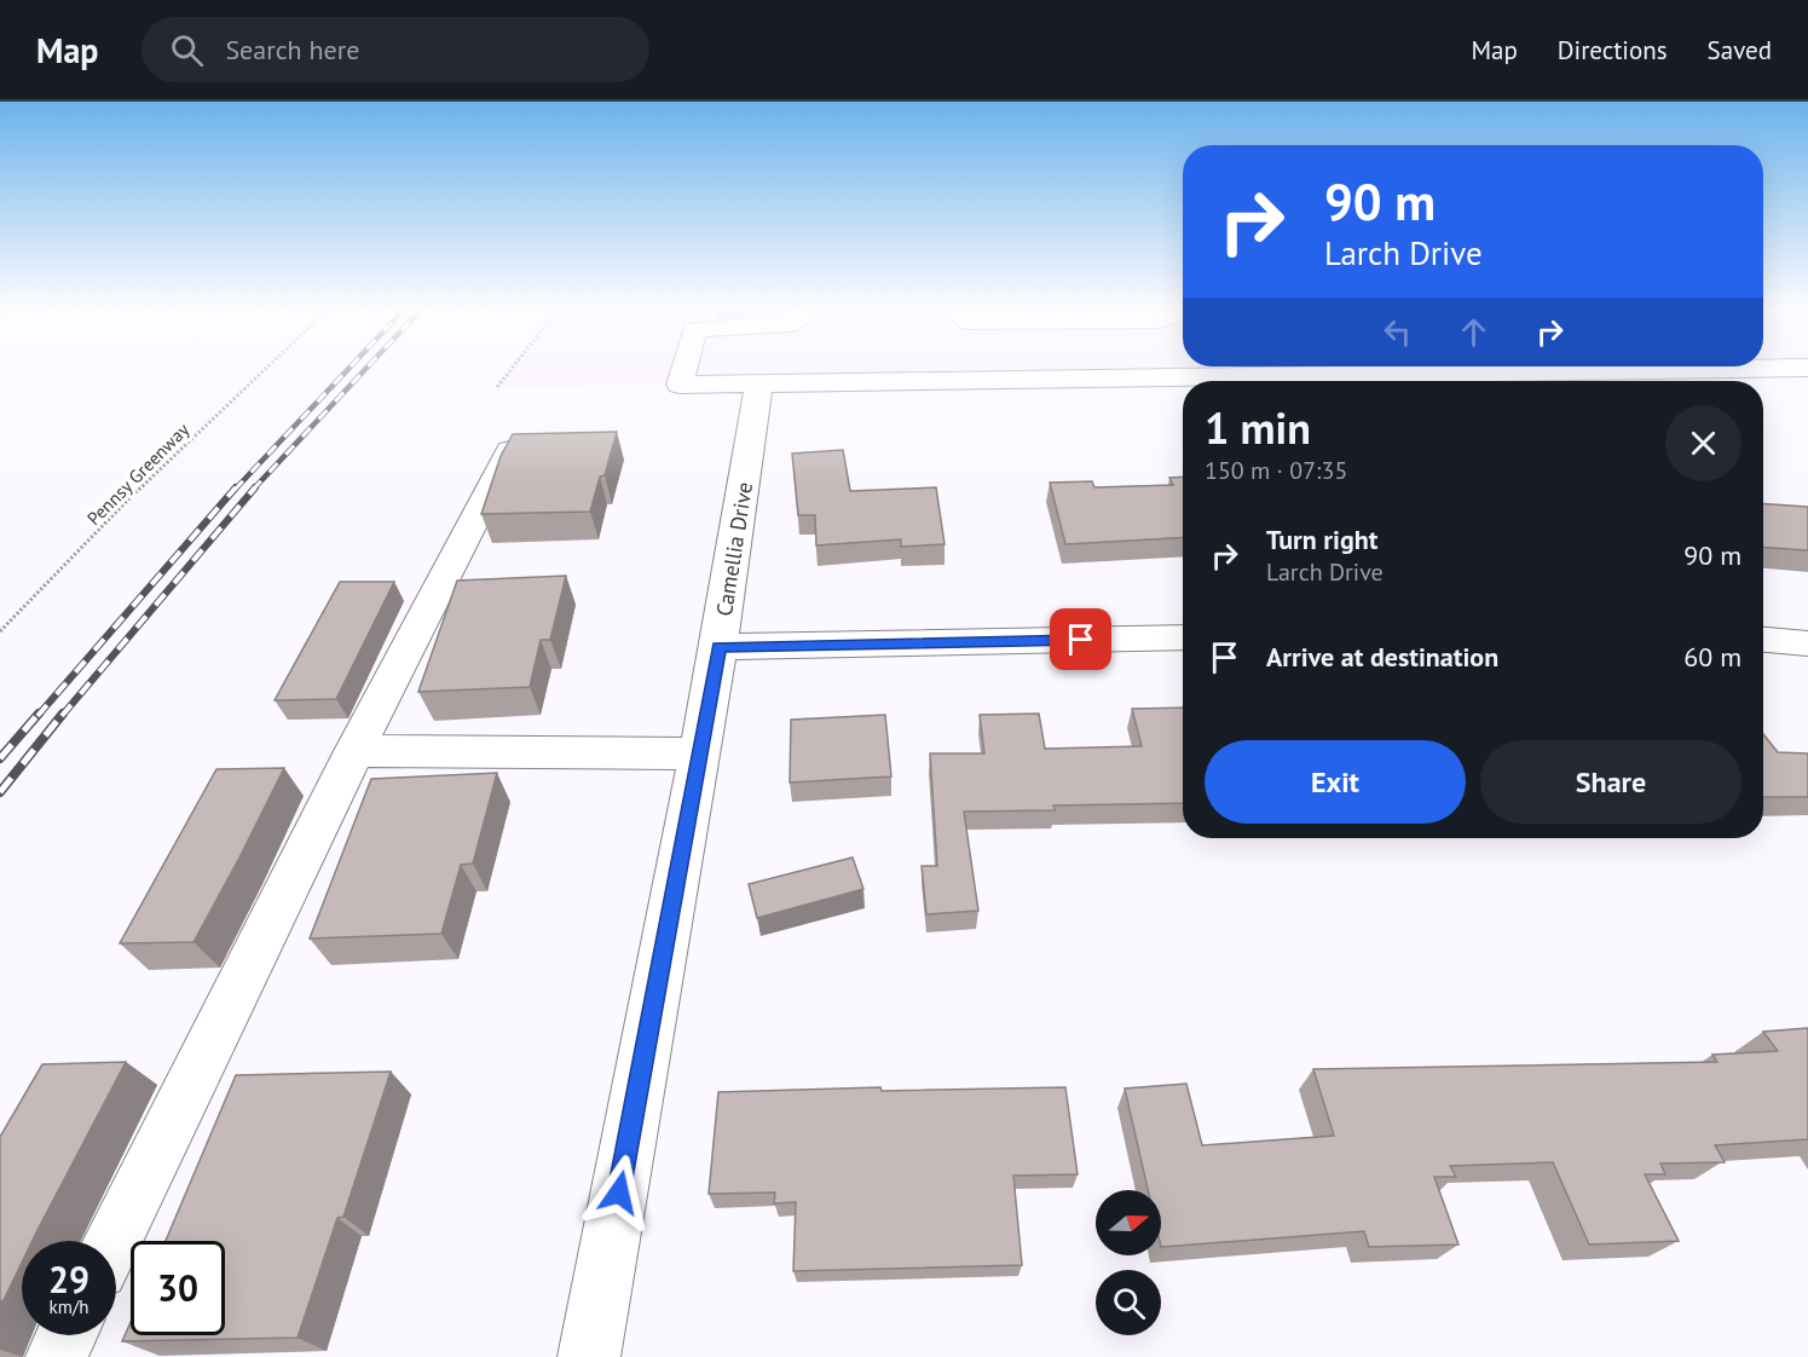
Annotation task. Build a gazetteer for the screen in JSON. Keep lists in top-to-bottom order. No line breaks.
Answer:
{"streets":{"street":["Camellia Drive"],"path":["Pennsy Greenway"]},"north":"right","page":{"header":"Map","search":"Search here","nav":["Map","Directions","Saved"],"turn":["90 m","Larch Drive"],"heading":["1 min","150 m · 07:35"],"list":[{"name":"Turn right","note":"Larch Drive","value":"90 m"},{"name":"Arrive at destination","value":"60 m"}],"buttons":["Exit","Share"],"speed":"29 km/h","limit":"30"}}
